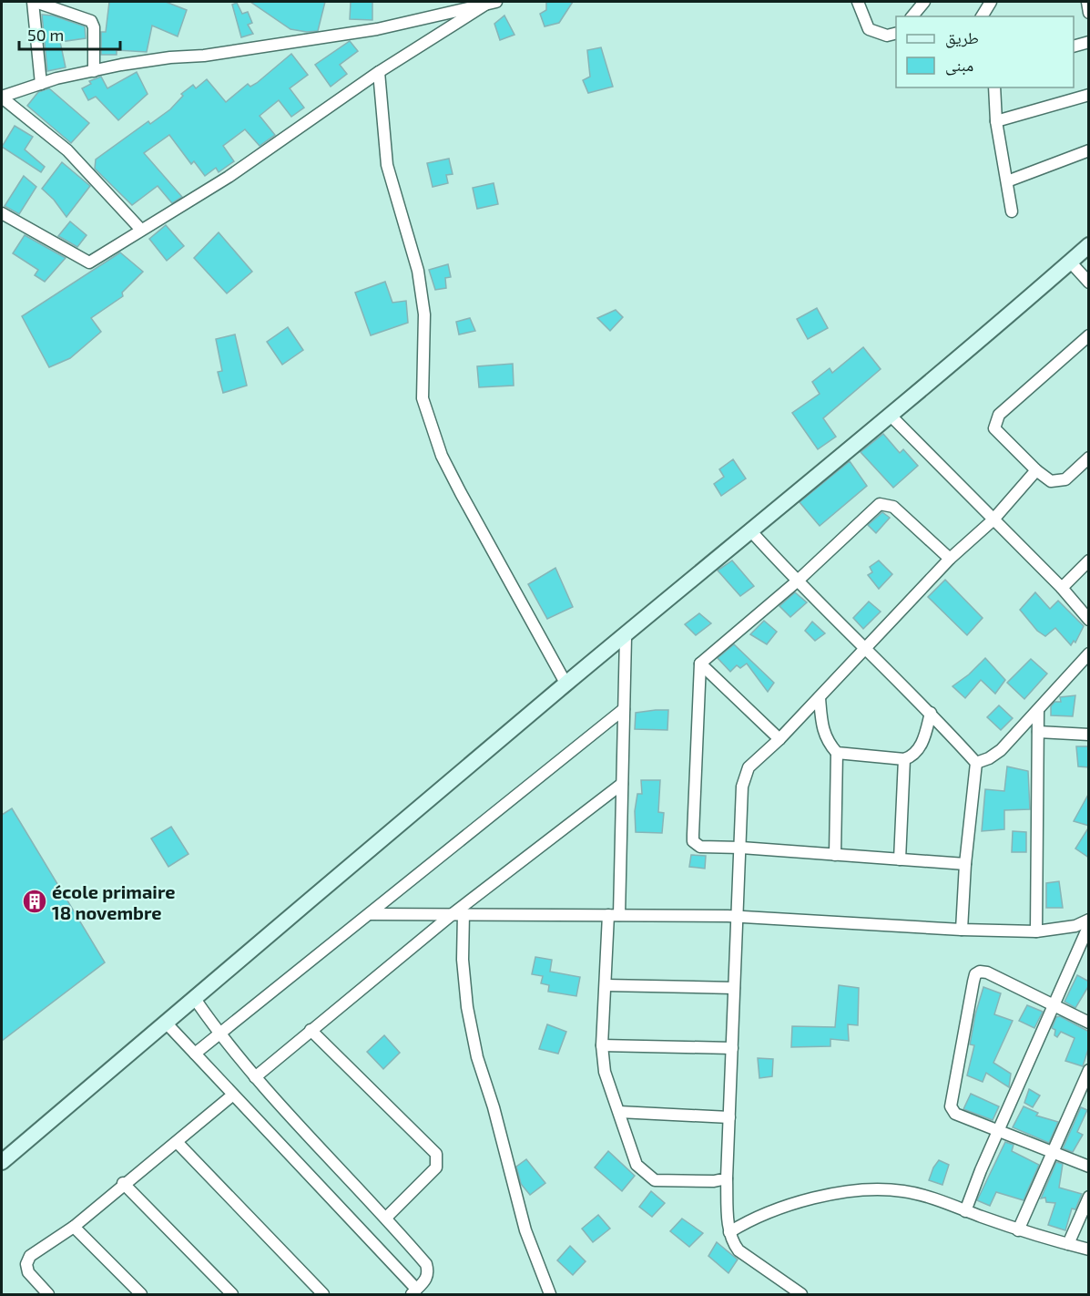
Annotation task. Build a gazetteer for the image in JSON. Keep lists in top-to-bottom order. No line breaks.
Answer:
{"places":{"building":["école primaire 18 novembre"]},"legend":["طريق","مبنى"],"scale_bar":"50 m"}
